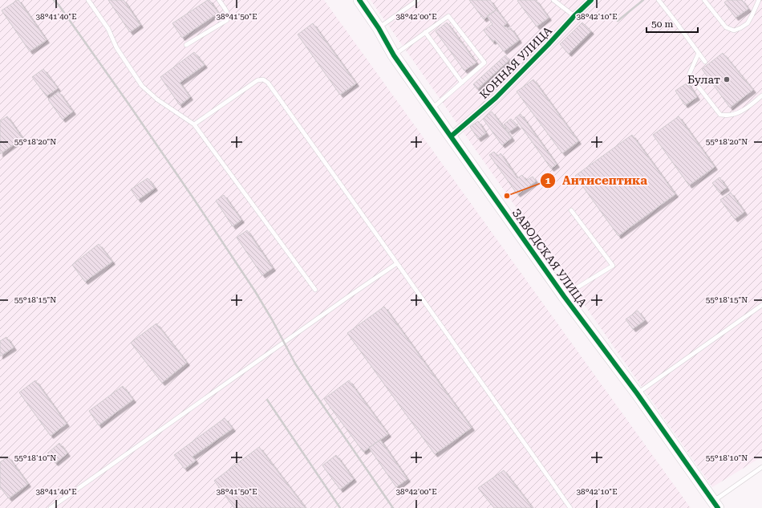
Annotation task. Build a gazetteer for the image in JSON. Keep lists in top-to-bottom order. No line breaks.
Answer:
{"streets":{"street":["КОННАЯ УЛИЦА","ЗАВОДСКАЯ УЛИЦА"]},"crossings":[["КОННАЯ УЛИЦА","ЗАВОДСКАЯ УЛИЦА"]],"places":["Булат","Антисептика"],"scale_bar":"50 m","coordinates":["38°41'40\"E","38°41'50\"E","38°42'00\"E","38°42'10\"E","55°18'20\"N","55°18'15\"N","55°18'10\"N"]}
